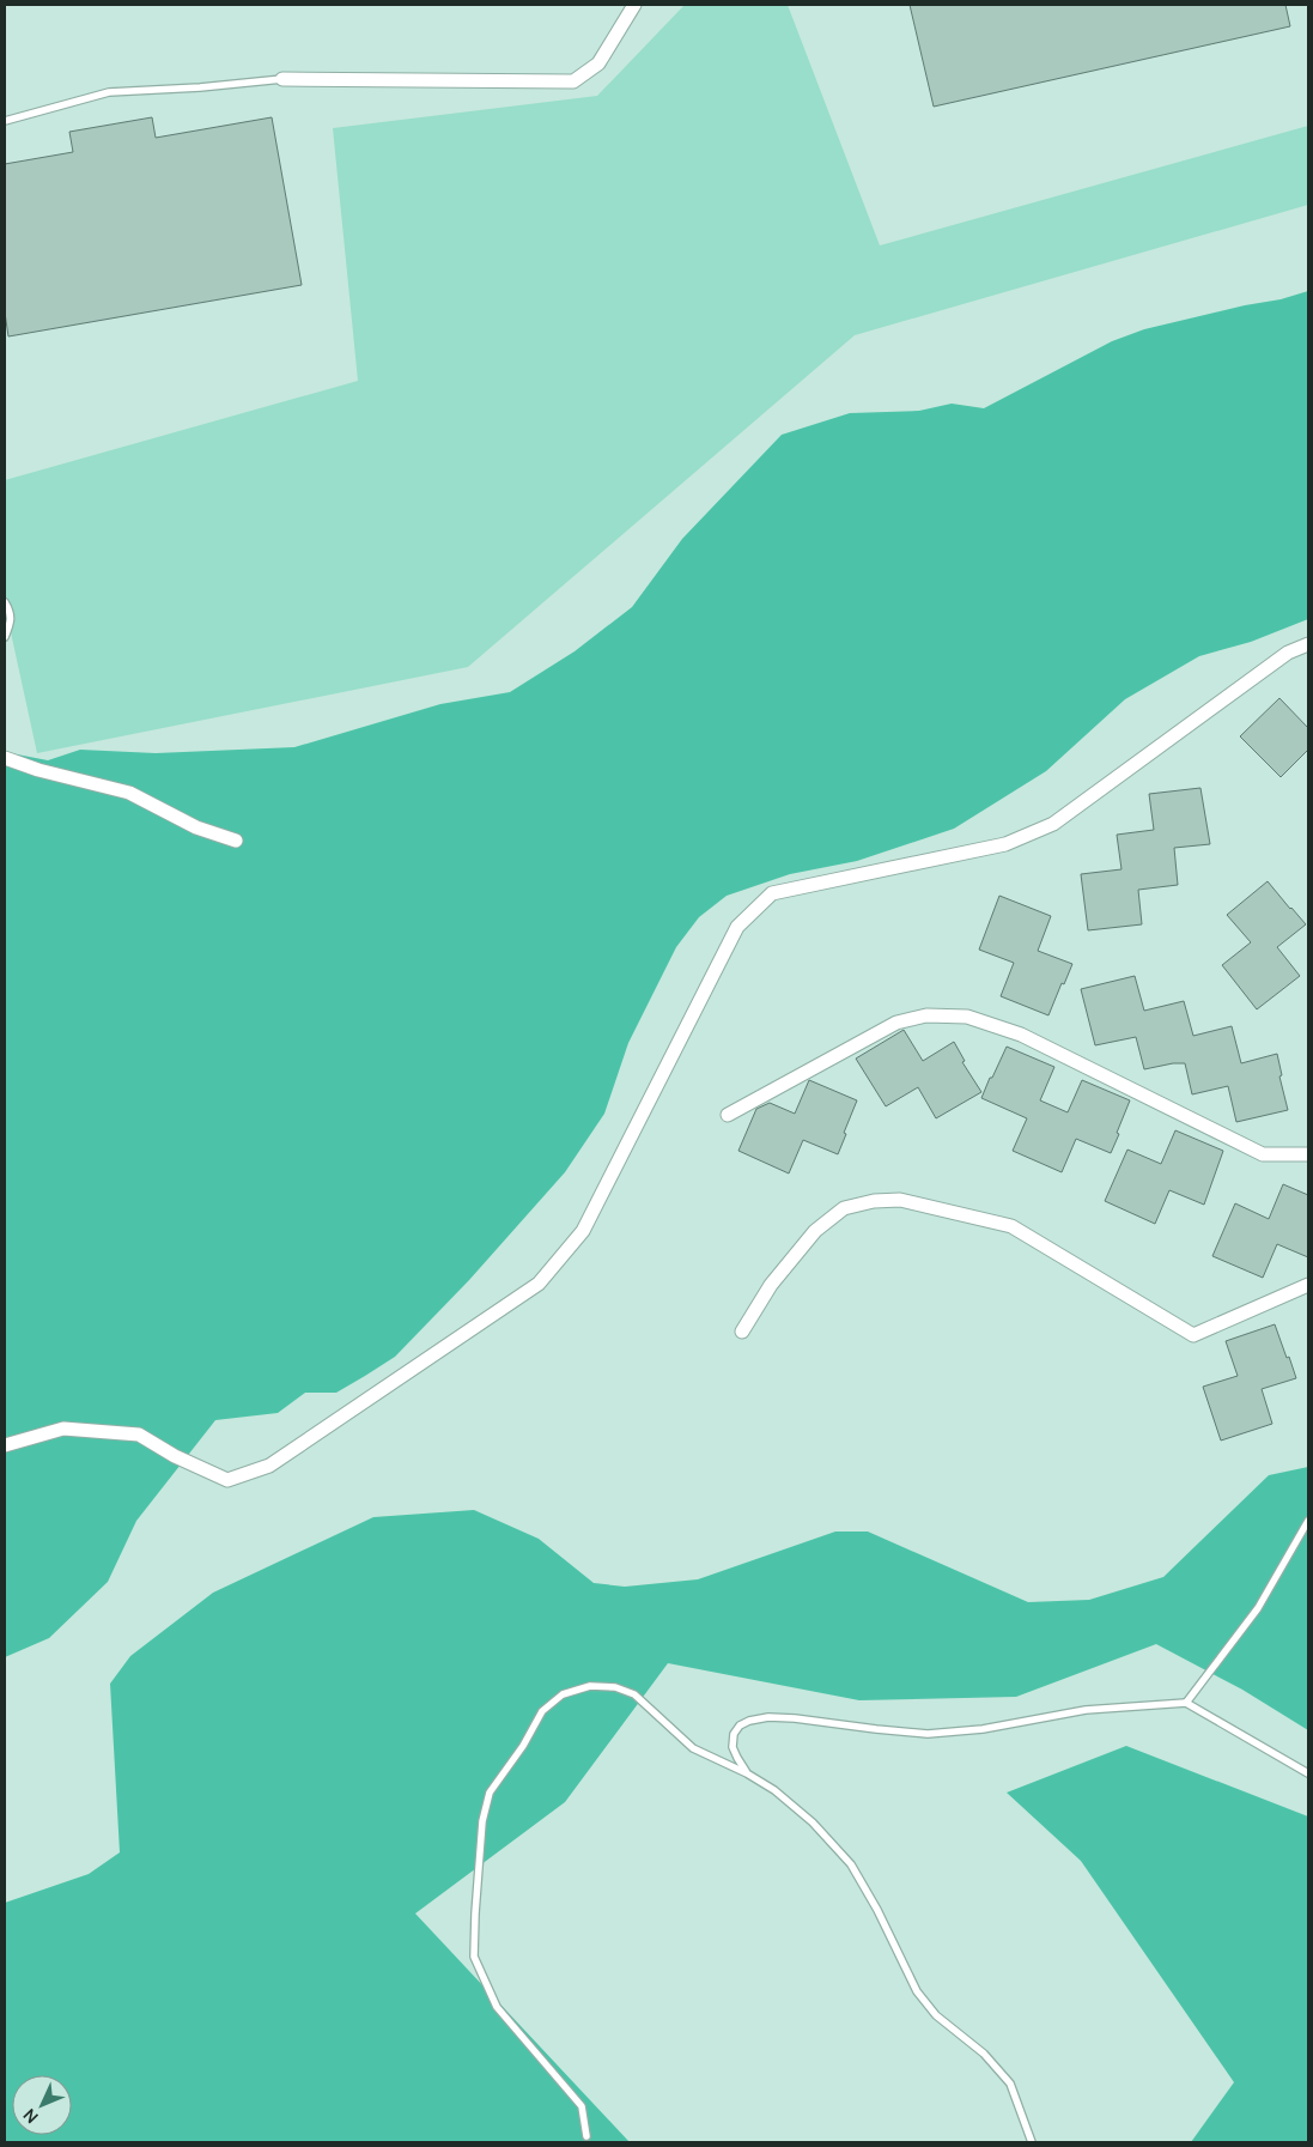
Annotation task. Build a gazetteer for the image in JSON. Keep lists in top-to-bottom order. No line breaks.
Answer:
{"north":"bottom left"}
